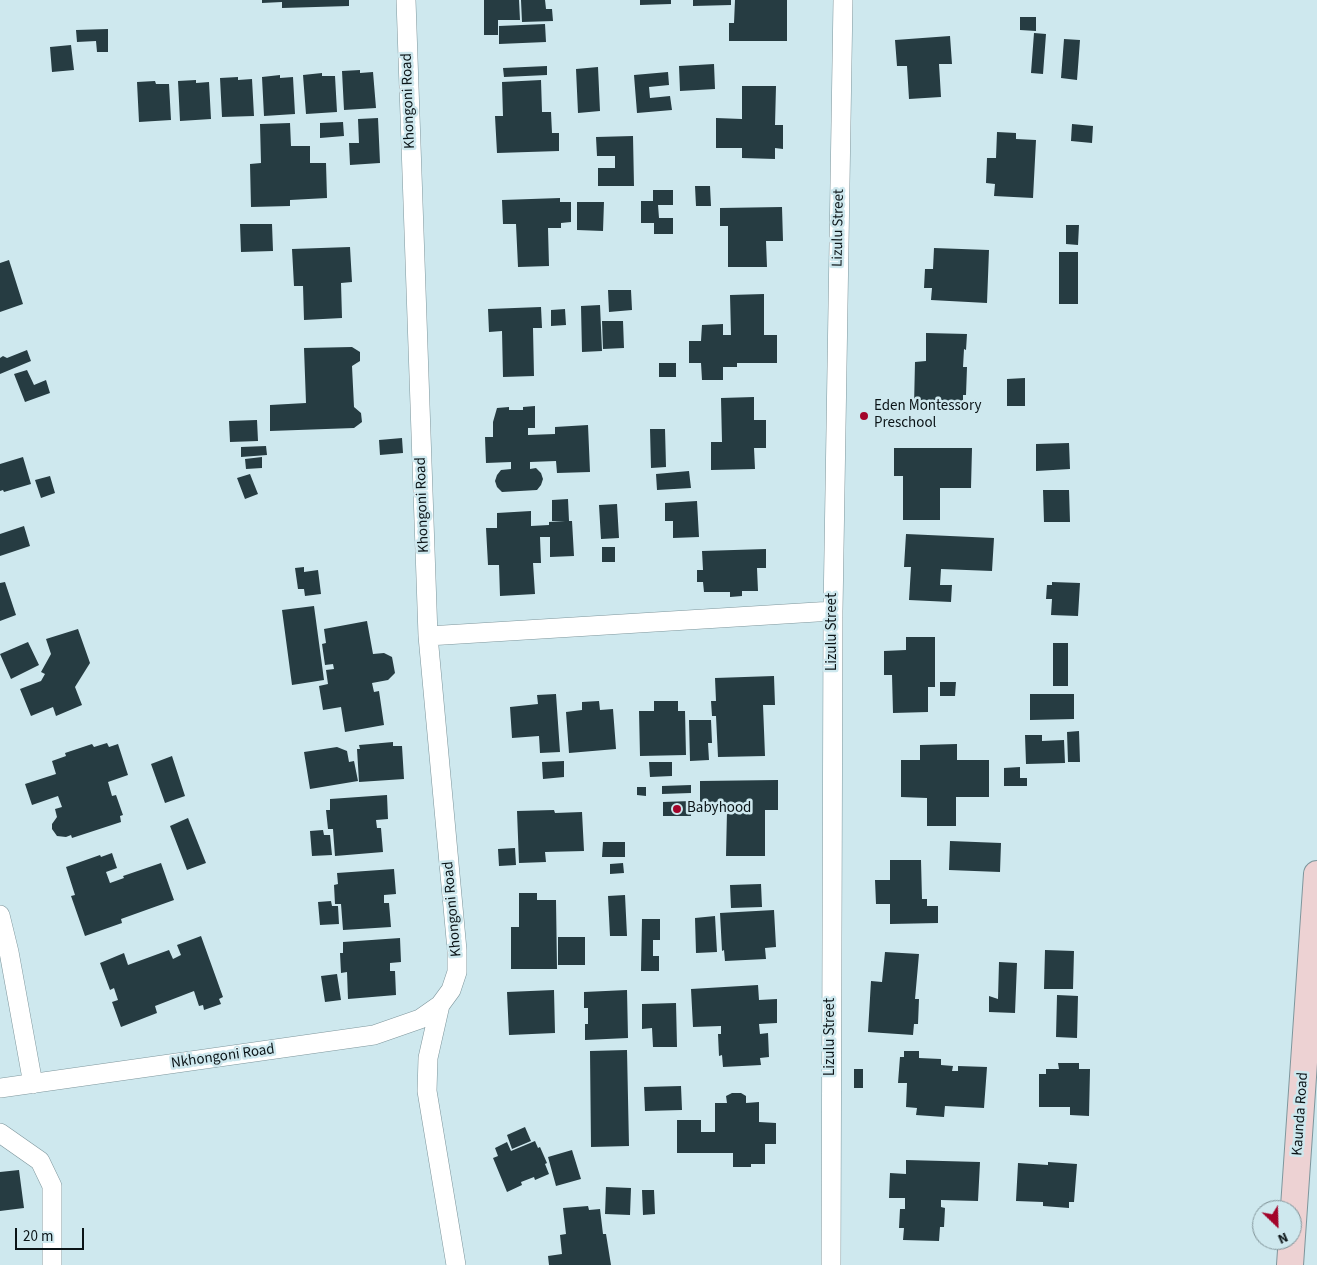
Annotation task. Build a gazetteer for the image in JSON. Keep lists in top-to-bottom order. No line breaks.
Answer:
{"streets":{"main road":["Kaunda Road"],"street":["Khongoni Road","Lizulu Street","Nkhongoni Road"]},"crossings":[["Khongoni Road","Nkhongoni Road"]],"places":["Eden Montessory Preschool","Babyhood"],"scale_bar":"20 m","north":"bottom right"}
